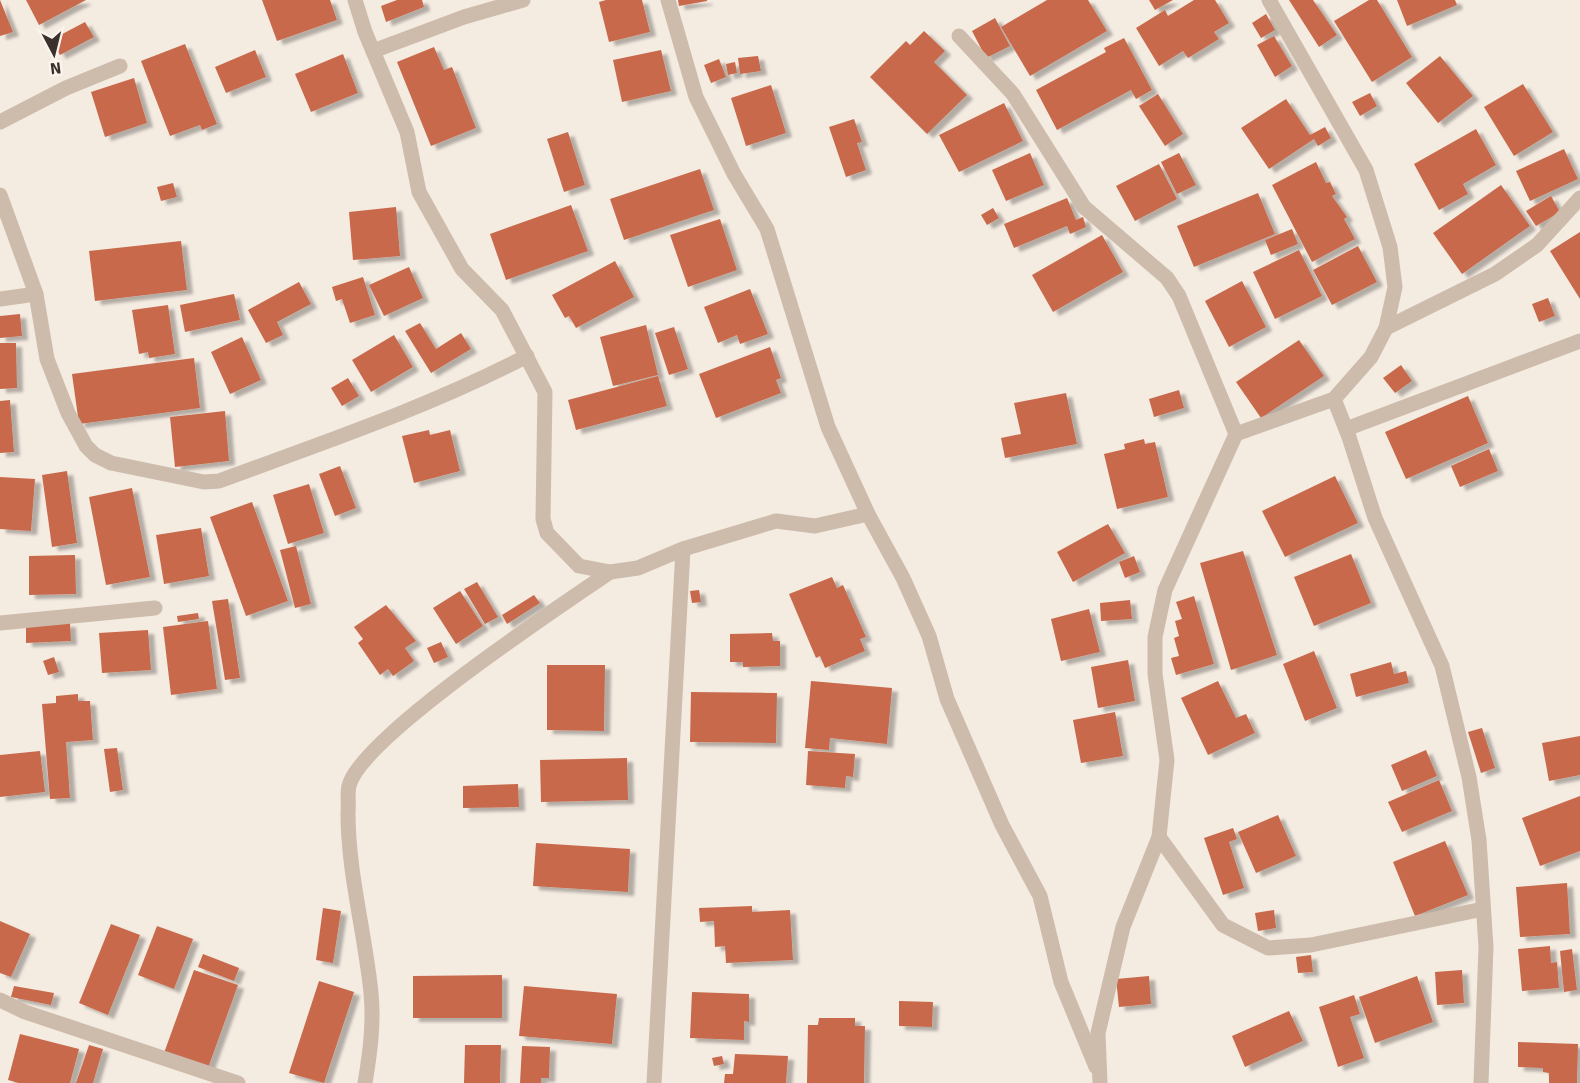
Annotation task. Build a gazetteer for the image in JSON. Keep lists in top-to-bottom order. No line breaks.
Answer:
{"north":"bottom"}
